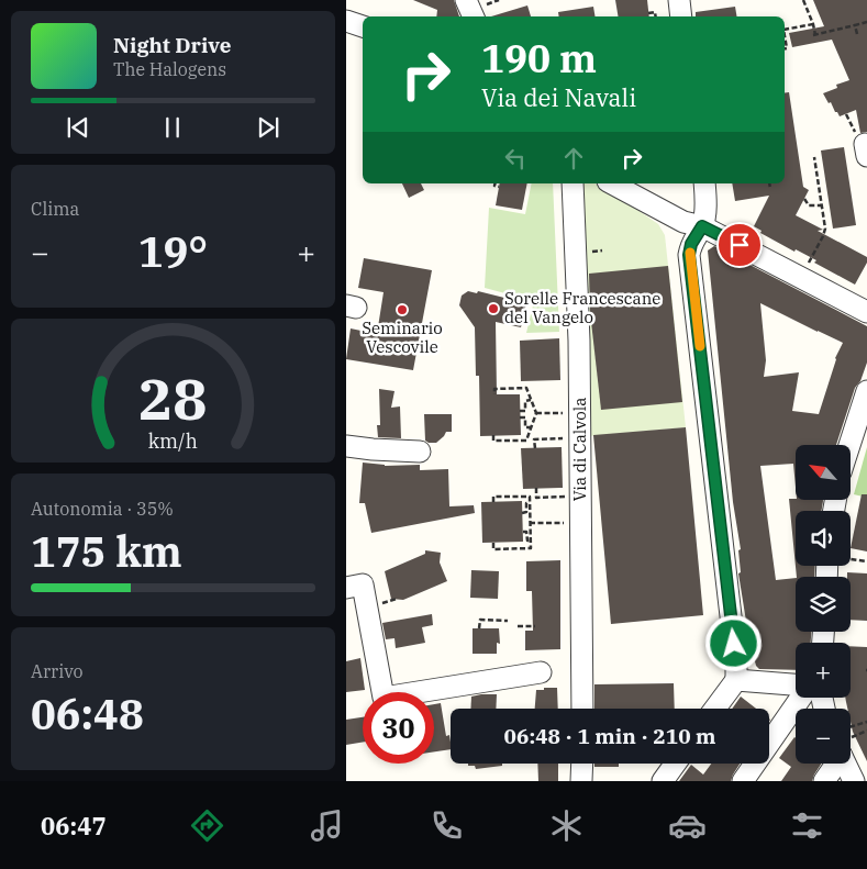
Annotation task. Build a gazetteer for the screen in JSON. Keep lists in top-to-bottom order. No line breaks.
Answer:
{"streets":{"street":["Via di Calvola"]},"places":["Sorelle Francescane del Vangelo","Seminario Vescovile"],"north":"top left","page":{"turn":["190 m","Via dei Navali"],"song":["Night Drive","The Halogens"],"tile":["Clima",["Autonomia · 35%","175 km"],["Arrivo","06:48"]],"heat":["−","19°","+"],"map_buttons":["+","−"],"limit":"30","trip":"06:48 · 1 min · 210 m","tabs":"06:47","gauge":["28","km/h"]}}
